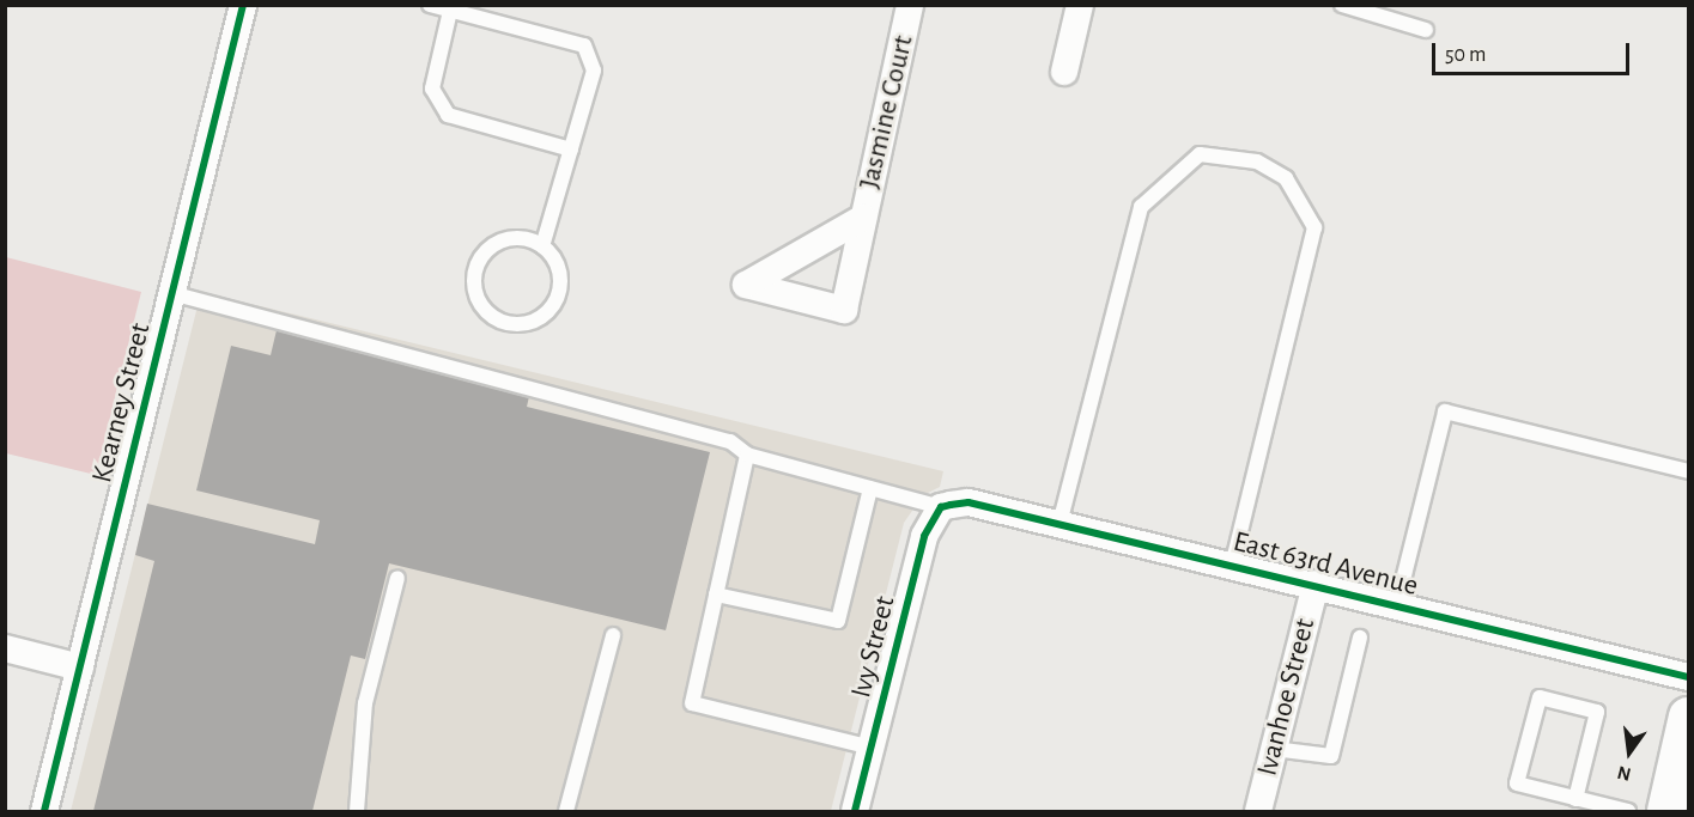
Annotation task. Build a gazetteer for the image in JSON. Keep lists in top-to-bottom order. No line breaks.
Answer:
{"streets":{"street":["Jasmine Court","Kearney Street","East 63rd Avenue","Ivy Street","Ivanhoe Street"]},"crossings":[["East 63rd Avenue","Ivy Street"],["East 63rd Avenue","Ivanhoe Street"]],"scale_bar":"50 m","north":"bottom"}
